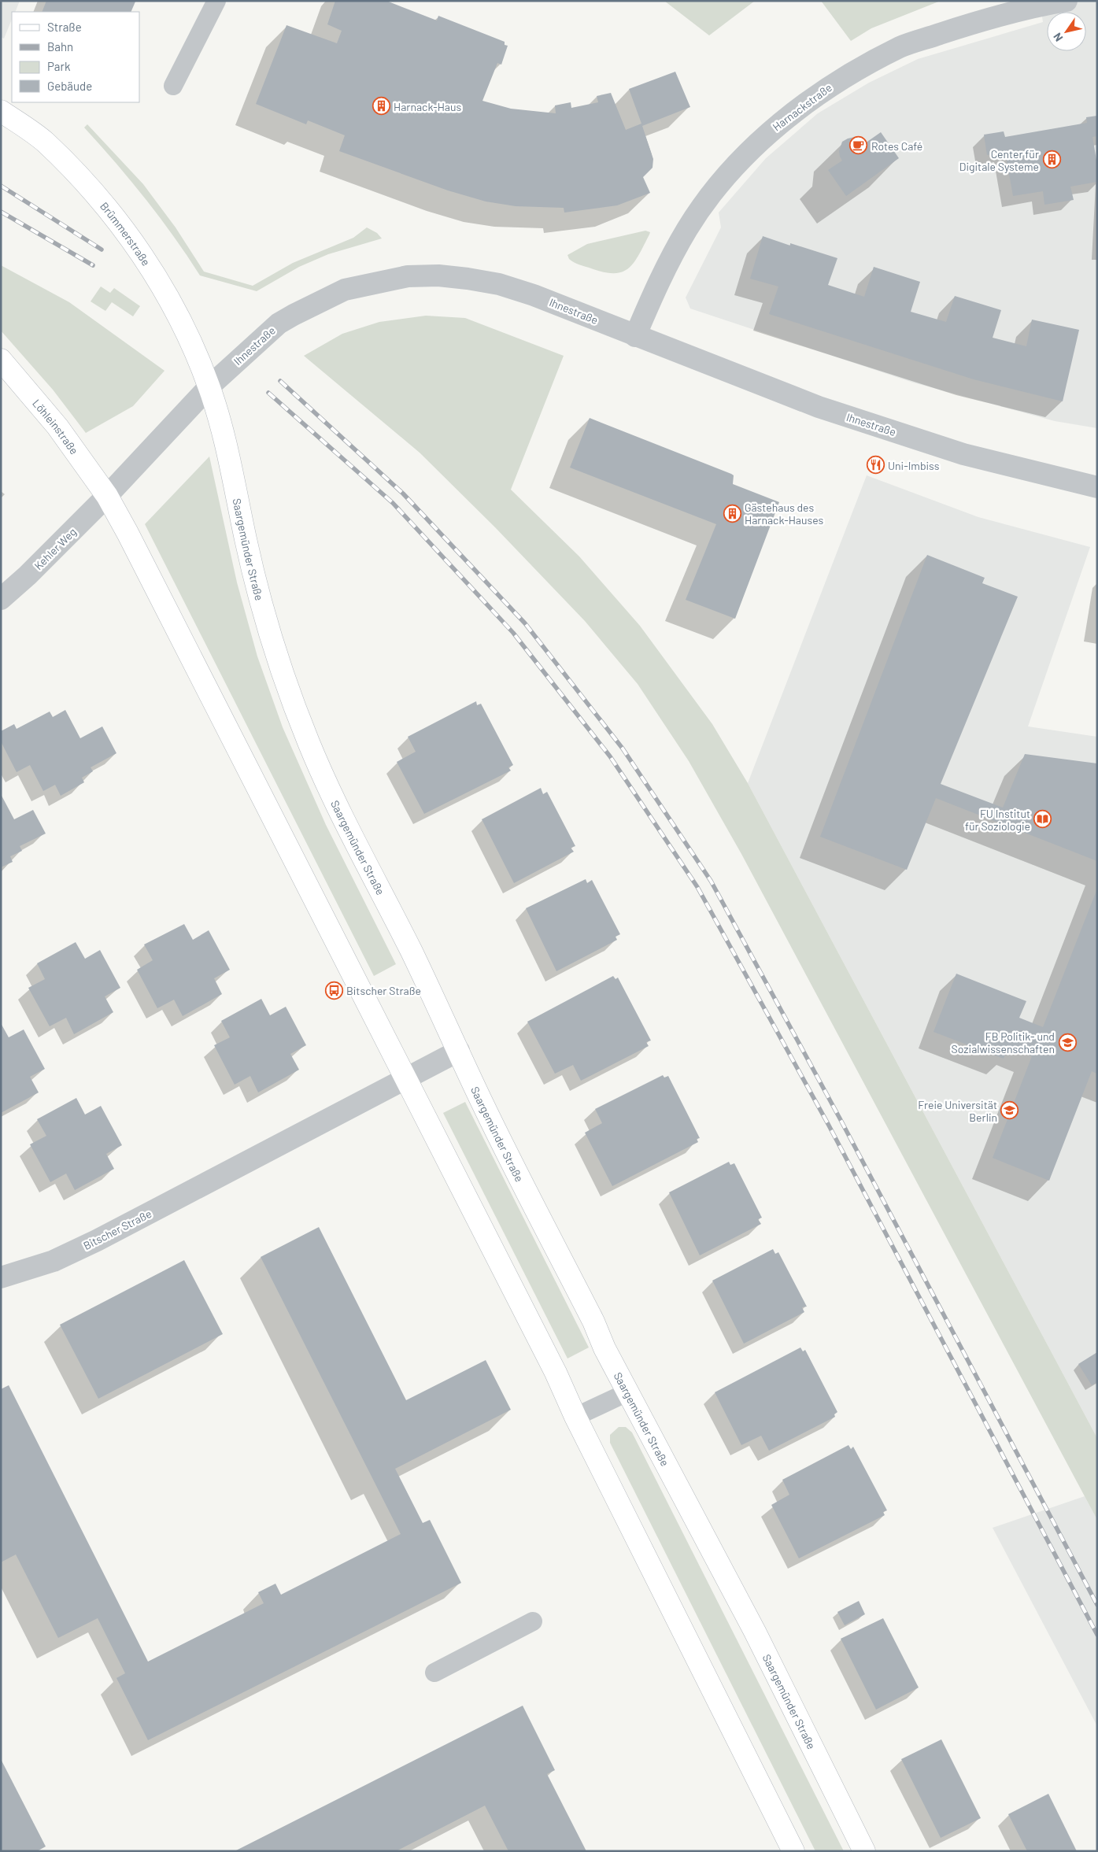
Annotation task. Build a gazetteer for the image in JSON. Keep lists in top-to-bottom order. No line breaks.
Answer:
{"streets":{"main road":["Brümmerstraße","Löhleinstraße","Saargemünder Straße"],"street":["Harnackstraße","Ihnestraße","Kehler Weg","Bitscher Straße"]},"crossings":[["Harnackstraße","Ihnestraße"],["Brümmerstraße","Ihnestraße"],["Brümmerstraße","Saargemünder Straße"],["Ihnestraße","Löhleinstraße"],["Ihnestraße","Kehler Weg"],["Ihnestraße","Saargemünder Straße"],["Löhleinstraße","Kehler Weg"],["Saargemünder Straße","Bitscher Straße"]],"places":{"building":["Harnack-Haus","Center für Digitale Systeme","Gästehaus des Harnack-Hauses"],"cafe":["Rotes Café"],"restaurant":["Uni-Imbiss"],"library":["FU Institut für Soziologie"],"bus stop":["Bitscher Straße"],"school or university":["FB Politik- und Sozialwissenschaften","Freie Universität Berlin"]},"legend":["Straße","Bahn","Park","Gebäude"],"north":"bottom left"}
